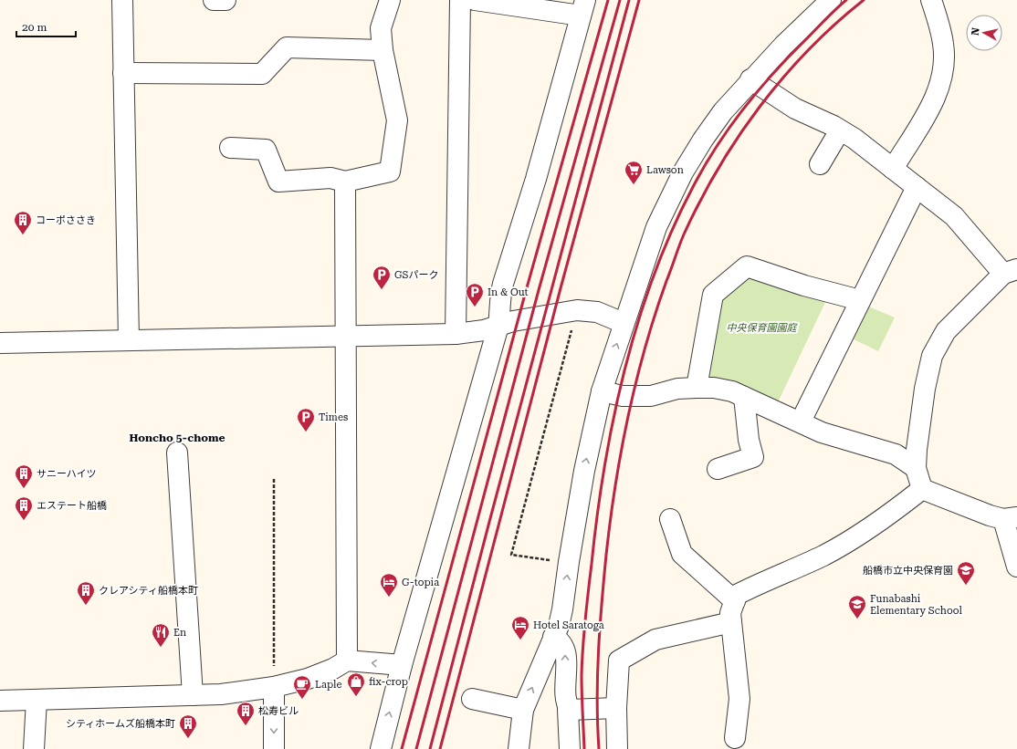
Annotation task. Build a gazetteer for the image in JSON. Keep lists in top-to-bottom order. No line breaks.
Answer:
{"districts":["Honcho 5-chome"],"parks":["中央保育園園庭"],"places":{"supermarket":["Lawson"],"building":["コーポささき","サニーハイツ","エステート船橋","クレアシティ船橋本町","松寿ビル","シティホームズ船橋本町"],"parking":["GSパーク","In & Out","Times"],"school or university":["船橋市立中央保育園","Funabashi Elementary School"],"hotel":["G-topia","Hotel Saratoga"],"restaurant":["En"],"shop":["fix-crop"],"cafe":["Laple"]},"scale_bar":"20 m","north":"left"}
